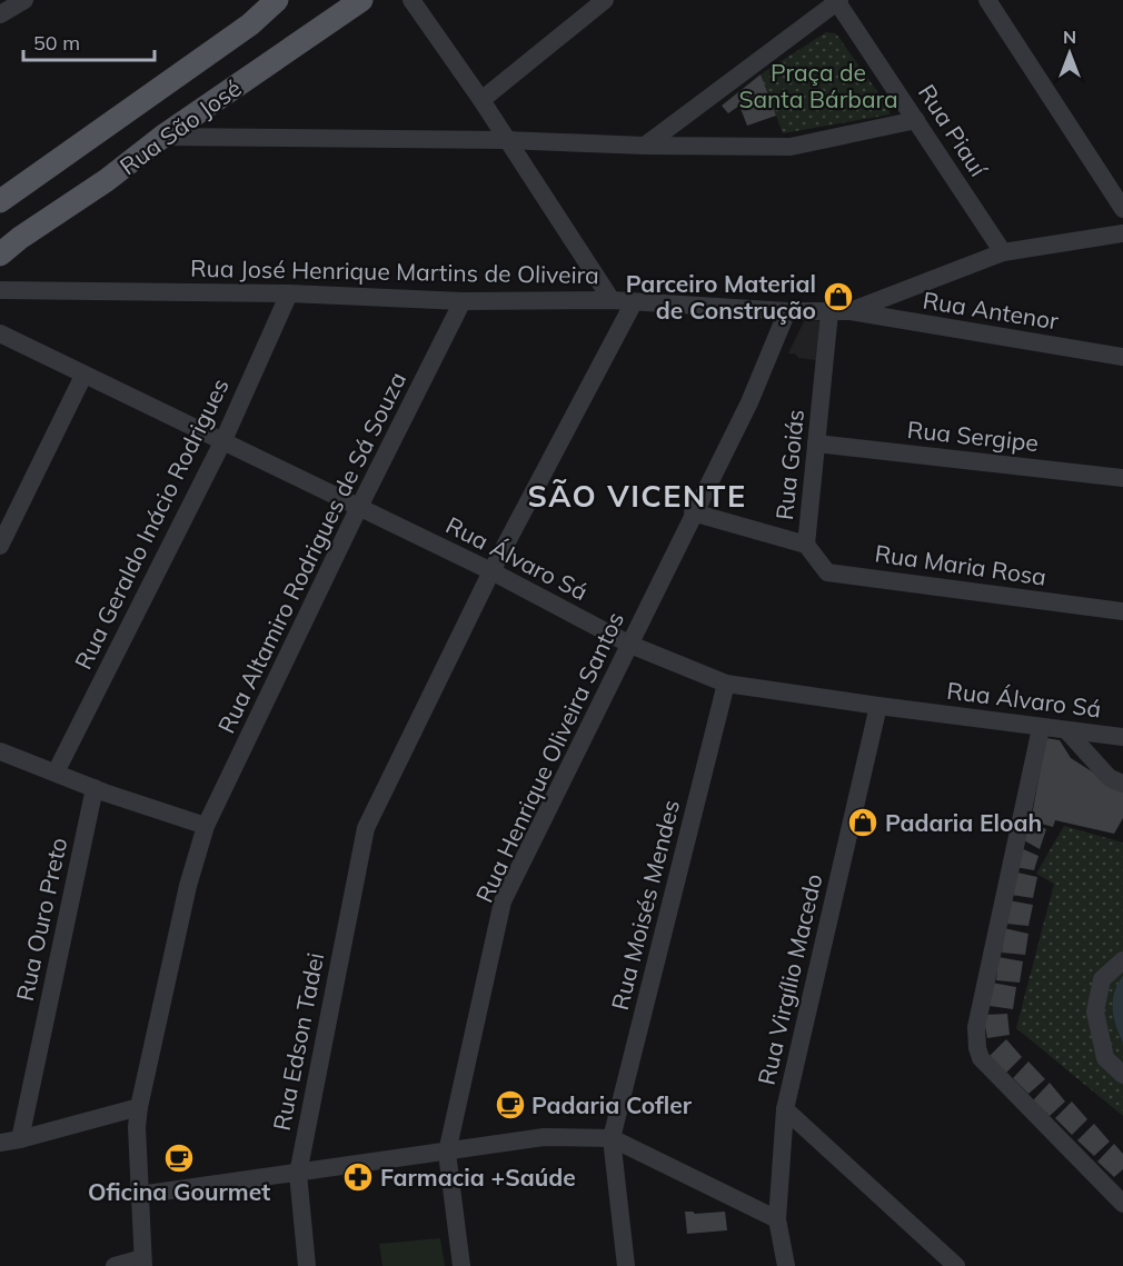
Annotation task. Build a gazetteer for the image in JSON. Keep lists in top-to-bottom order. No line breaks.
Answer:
{"streets":{"main road":["Rua São José"],"street":["Rua Piauí","Rua José Henrique Martins de Oliveira","Rua Antenor","Rua Sergipe","Rua Goiás","Rua Geraldo Inácio Rodrigues","Rua Altamiro Rodrigues de Sá Souza","Rua Álvaro Sá","Rua Maria Rosa","Rua Henrique Oliveira Santos","Rua Moisés Mendes","Rua Ouro Preto","Rua Virgílio Macedo","Rua Edson Tadei"]},"crossings":[["Rua José Henrique Martins de Oliveira","Rua Geraldo Inácio Rodrigues"],["Rua José Henrique Martins de Oliveira","Rua Altamiro Rodrigues de Sá Souza"],["Rua José Henrique Martins de Oliveira","Rua Henrique Oliveira Santos"],["Rua José Henrique Martins de Oliveira","Rua Edson Tadei"],["Rua Sergipe","Rua Goiás"],["Rua Goiás","Rua Maria Rosa"],["Rua Goiás","Rua Henrique Oliveira Santos"],["Rua Geraldo Inácio Rodrigues","Rua Álvaro Sá"],["Rua Altamiro Rodrigues de Sá Souza","Rua Álvaro Sá"],["Rua Álvaro Sá","Rua Henrique Oliveira Santos"],["Rua Álvaro Sá","Rua Moisés Mendes"],["Rua Álvaro Sá","Rua Virgílio Macedo"],["Rua Álvaro Sá","Rua Edson Tadei"]],"districts":["SÃO VICENTE"],"parks":["Praça de Santa Bárbara"],"places":{"shop":["Parceiro Material de Construção","Padaria Eloah"],"cafe":["Padaria Cofler","Oficina Gourmet"],"pharmacy":["Farmacia +Saúde"]},"scale_bar":"50 m","north":"top"}
